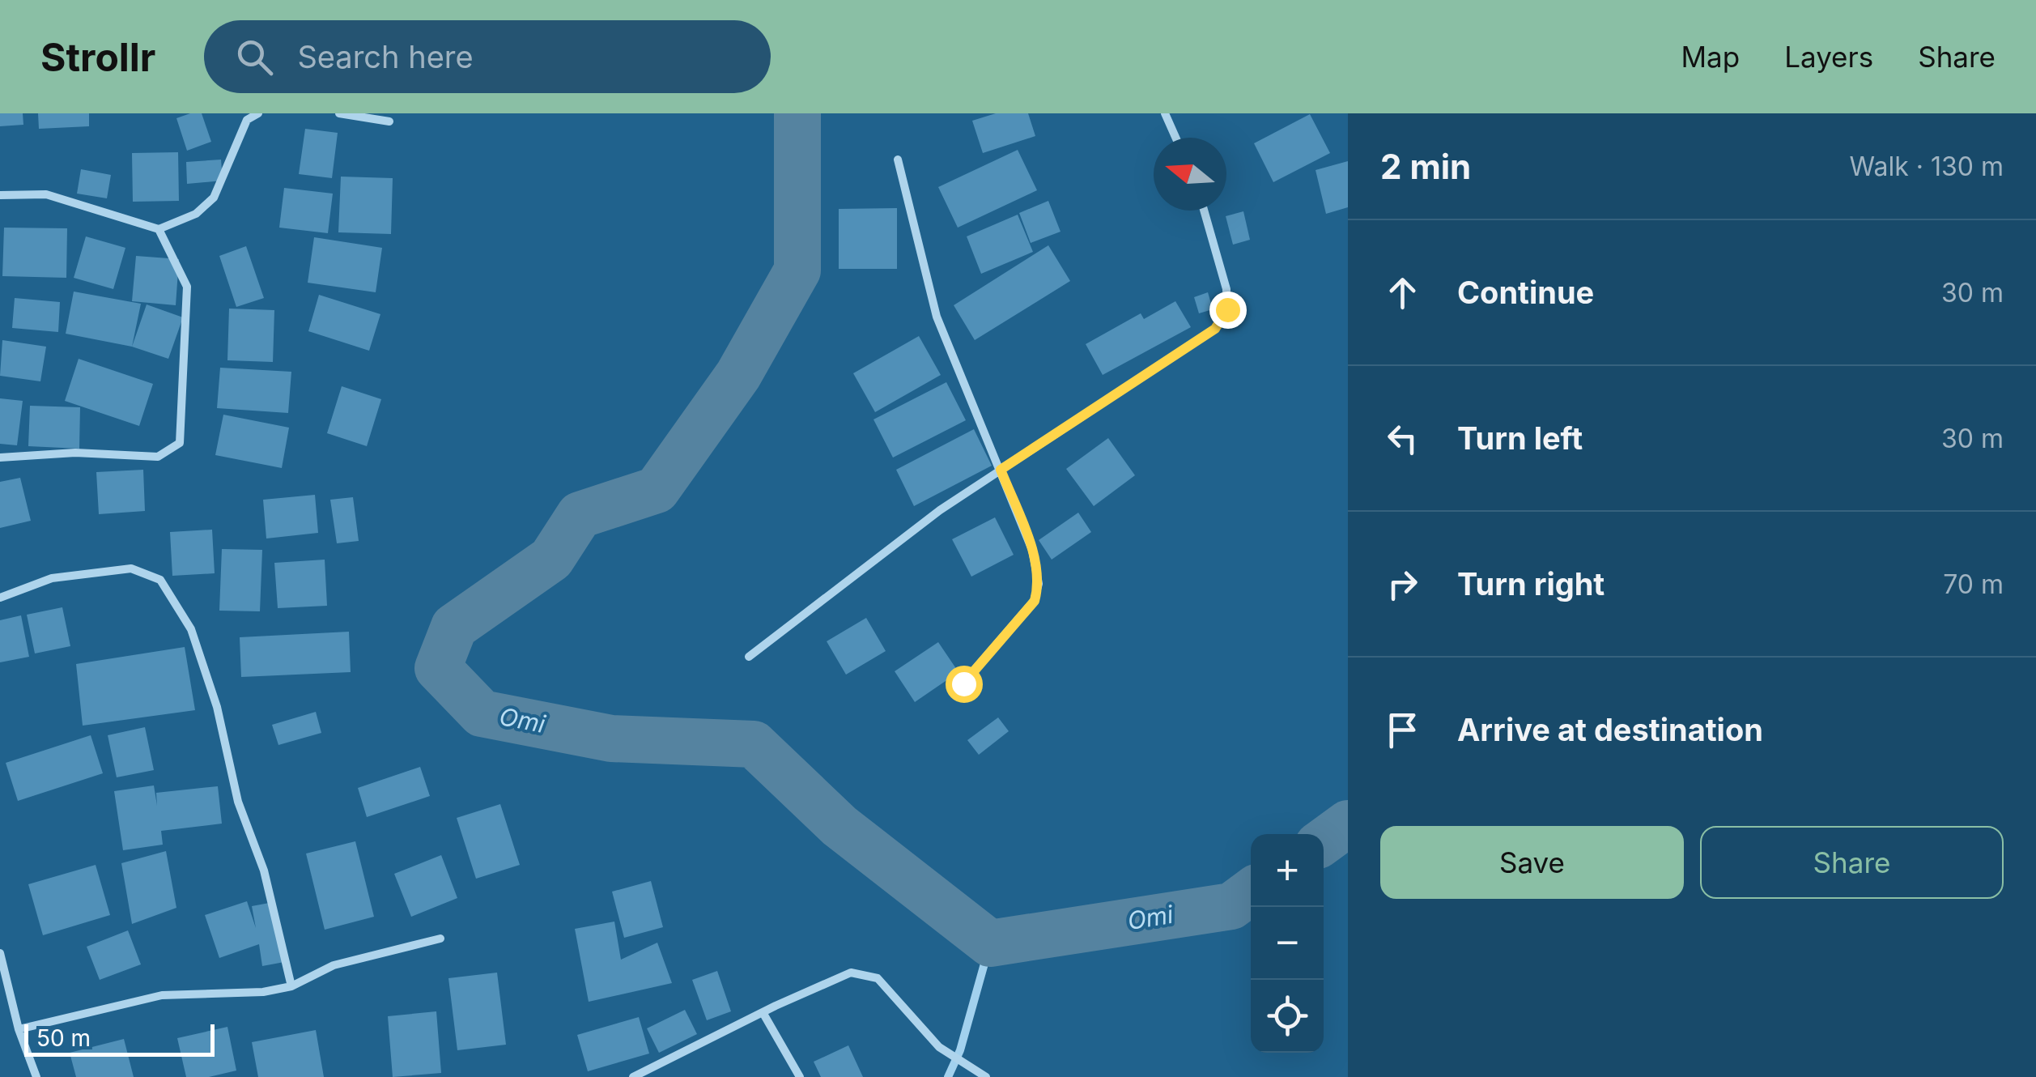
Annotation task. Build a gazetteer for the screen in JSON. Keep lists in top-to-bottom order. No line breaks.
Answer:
{"water":["Omi"],"scale_bar":"50 m","north":"left","page":{"header":"Strollr","search":"Search here","nav":["Map","Layers","Share"],"heading":["2 min","Walk · 130 m"],"list":[["Continue","30 m"],["Turn left","30 m"],["Turn right","70 m"],"Arrive at destination"],"buttons":["Save","Share"],"map_buttons":["+","−"],"scale":"50 m"}}
